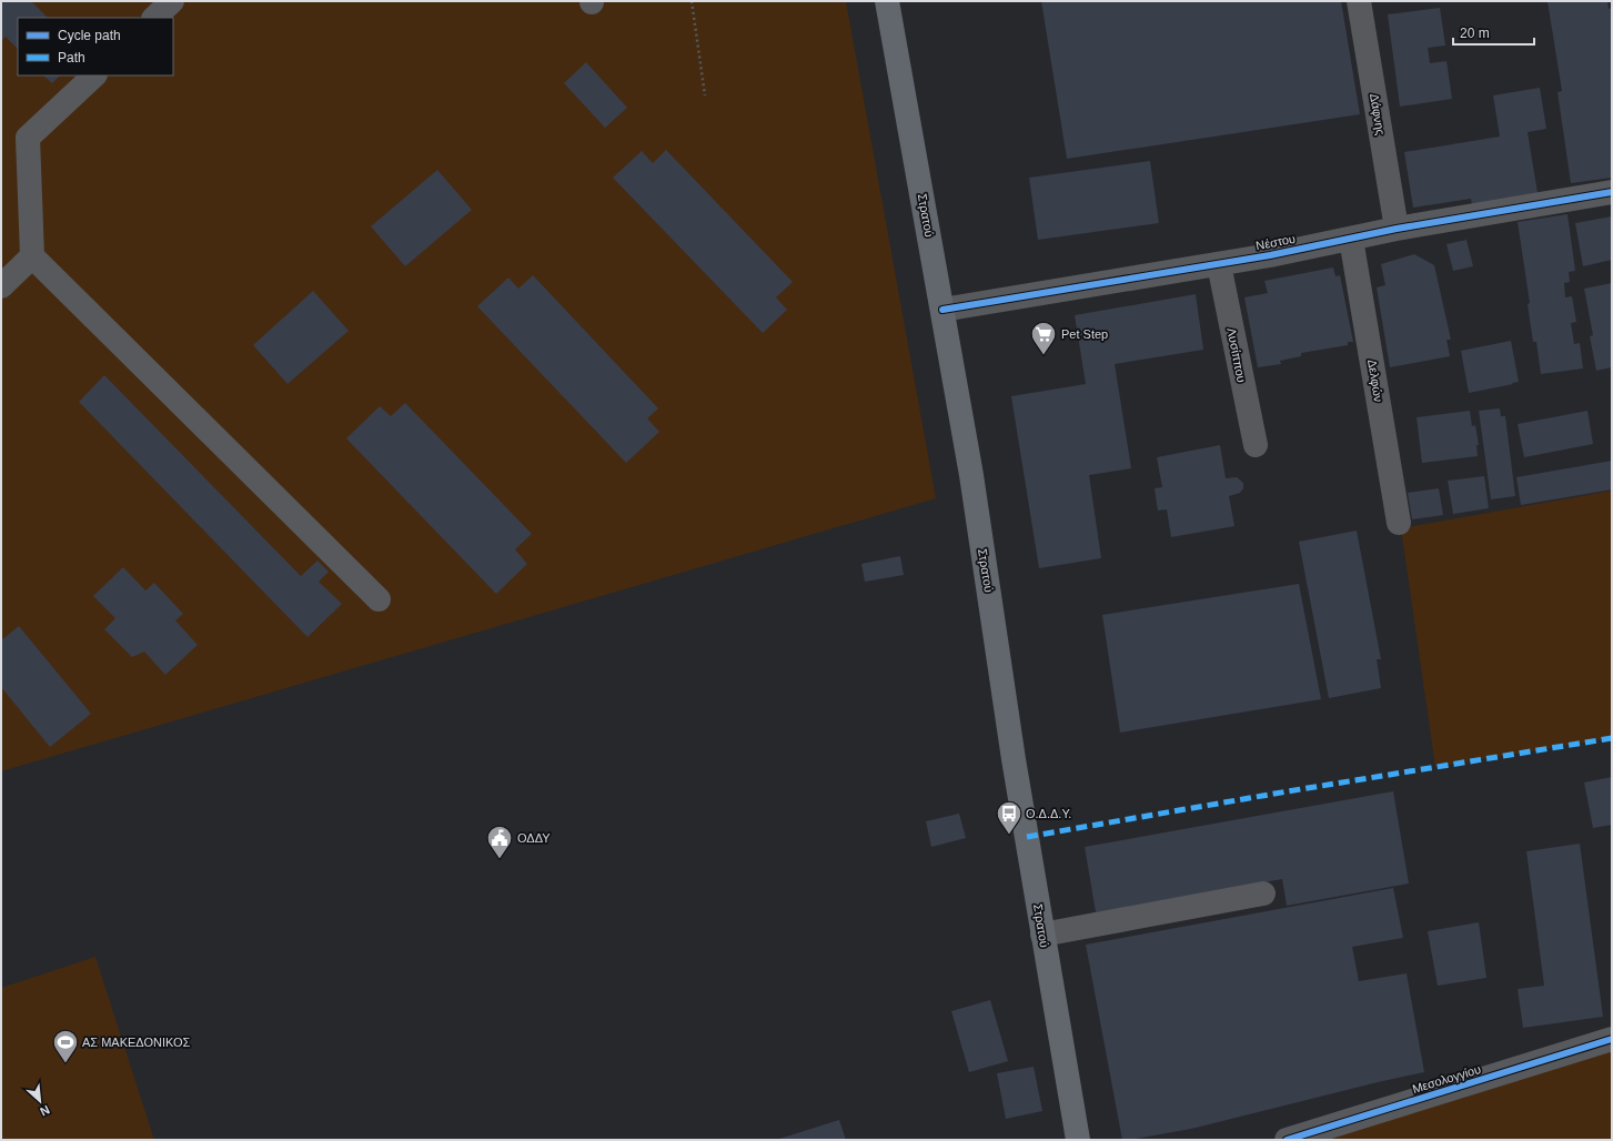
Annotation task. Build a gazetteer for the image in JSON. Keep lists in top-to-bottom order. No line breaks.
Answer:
{"streets":{"main road":["Στρατού"],"street":["Δάφνης","Νέστου","Λυσίππου","Δελφών","Μεσολογγίου"]},"crossings":[["Δάφνης","Νέστου"],["Στρατού","Νέστου"],["Νέστου","Λυσίππου"],["Νέστου","Δελφών"]],"places":{"supermarket":["Pet Step"],"bus stop":["Ο.Δ.Δ.Υ."],"public building":["ΟΔΔΥ"],"sports":["ΑΣ ΜΑΚΕΔΟΝΙΚΟΣ"]},"legend":["Cycle path","Path"],"scale_bar":"20 m","north":"bottom right"}
